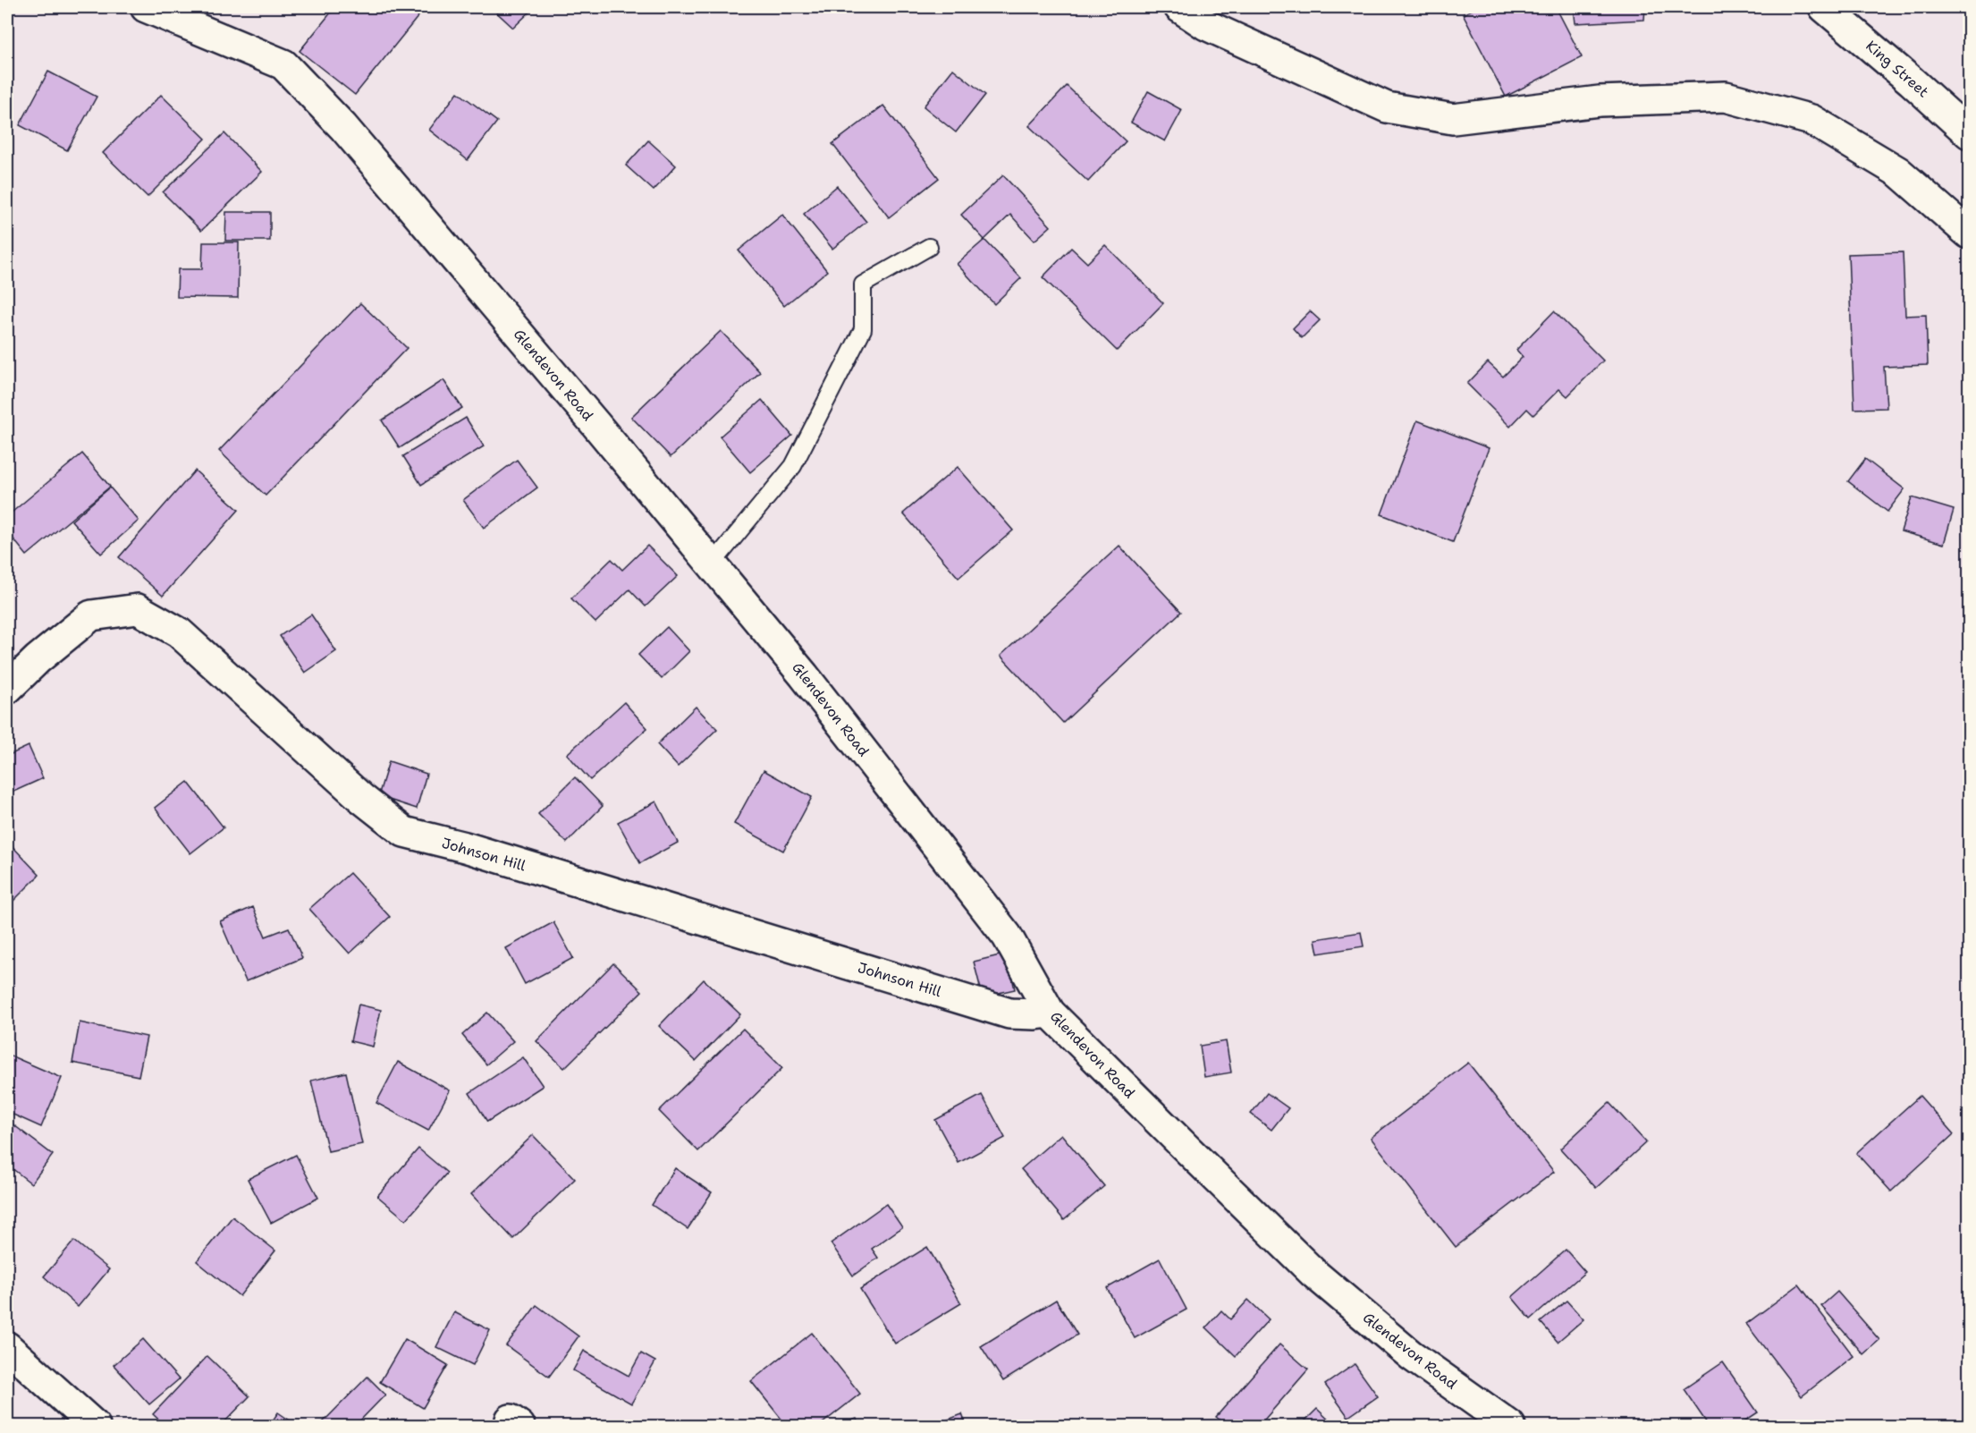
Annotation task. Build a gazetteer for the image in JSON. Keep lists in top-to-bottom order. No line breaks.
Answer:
{"streets":{"street":["King Street","Glendevon Road","Johnson Hill"]},"crossings":[["Glendevon Road","Johnson Hill"]]}
